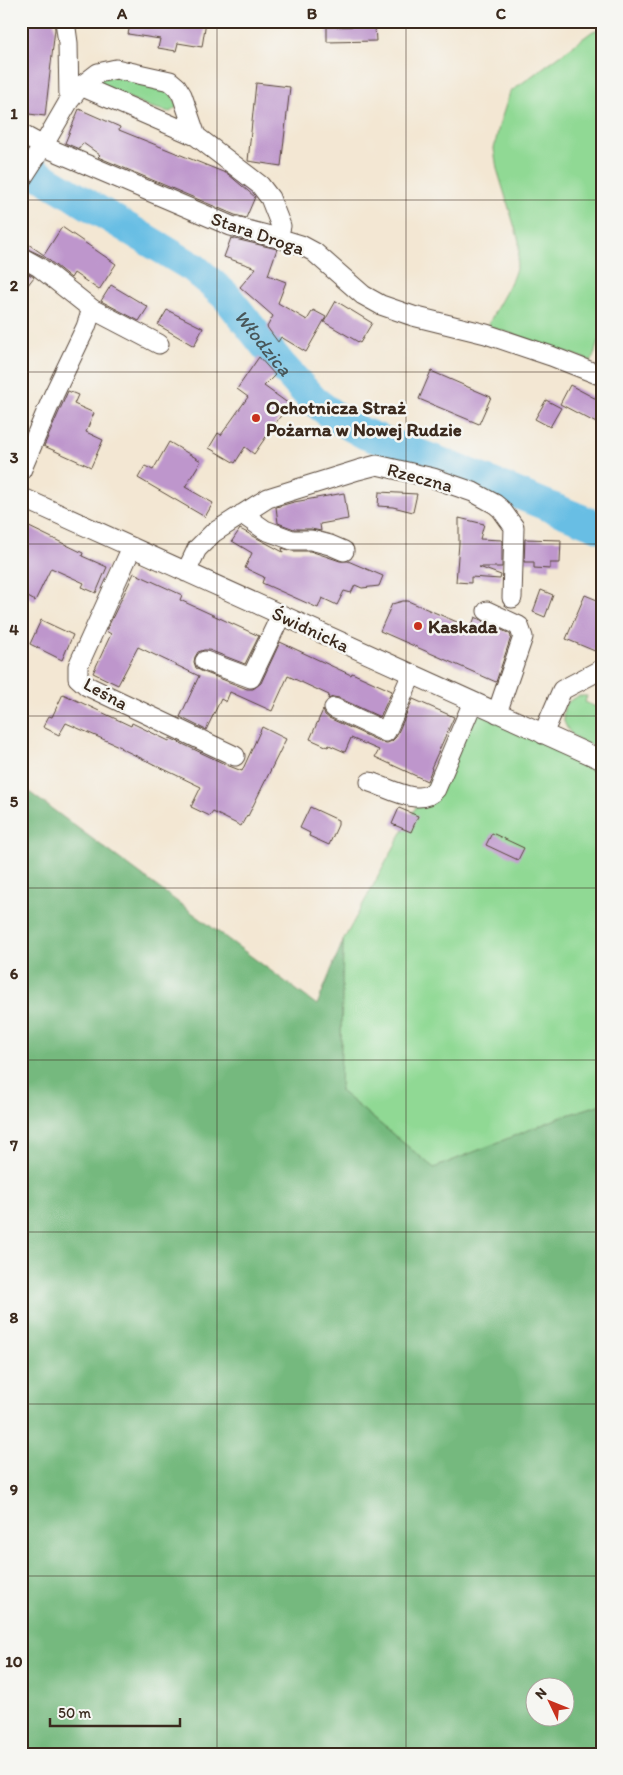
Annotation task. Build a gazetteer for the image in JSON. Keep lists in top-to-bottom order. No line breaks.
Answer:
{"streets":{"street":["Stara Droga","Rzeczna","Świdnicka","Leśna"]},"crossings":[["Rzeczna","Świdnicka"],["Świdnicka","Leśna"]],"water":["Włodzica"],"places":["Ochotnicza Straż Pożarna w Nowej Rudzie","Kaskada"],"scale_bar":"50 m","north":"top left","grid":{"columns":["A","B","C"],"rows":["1","2","3","4","5","6","7","8","9","10"]}}
